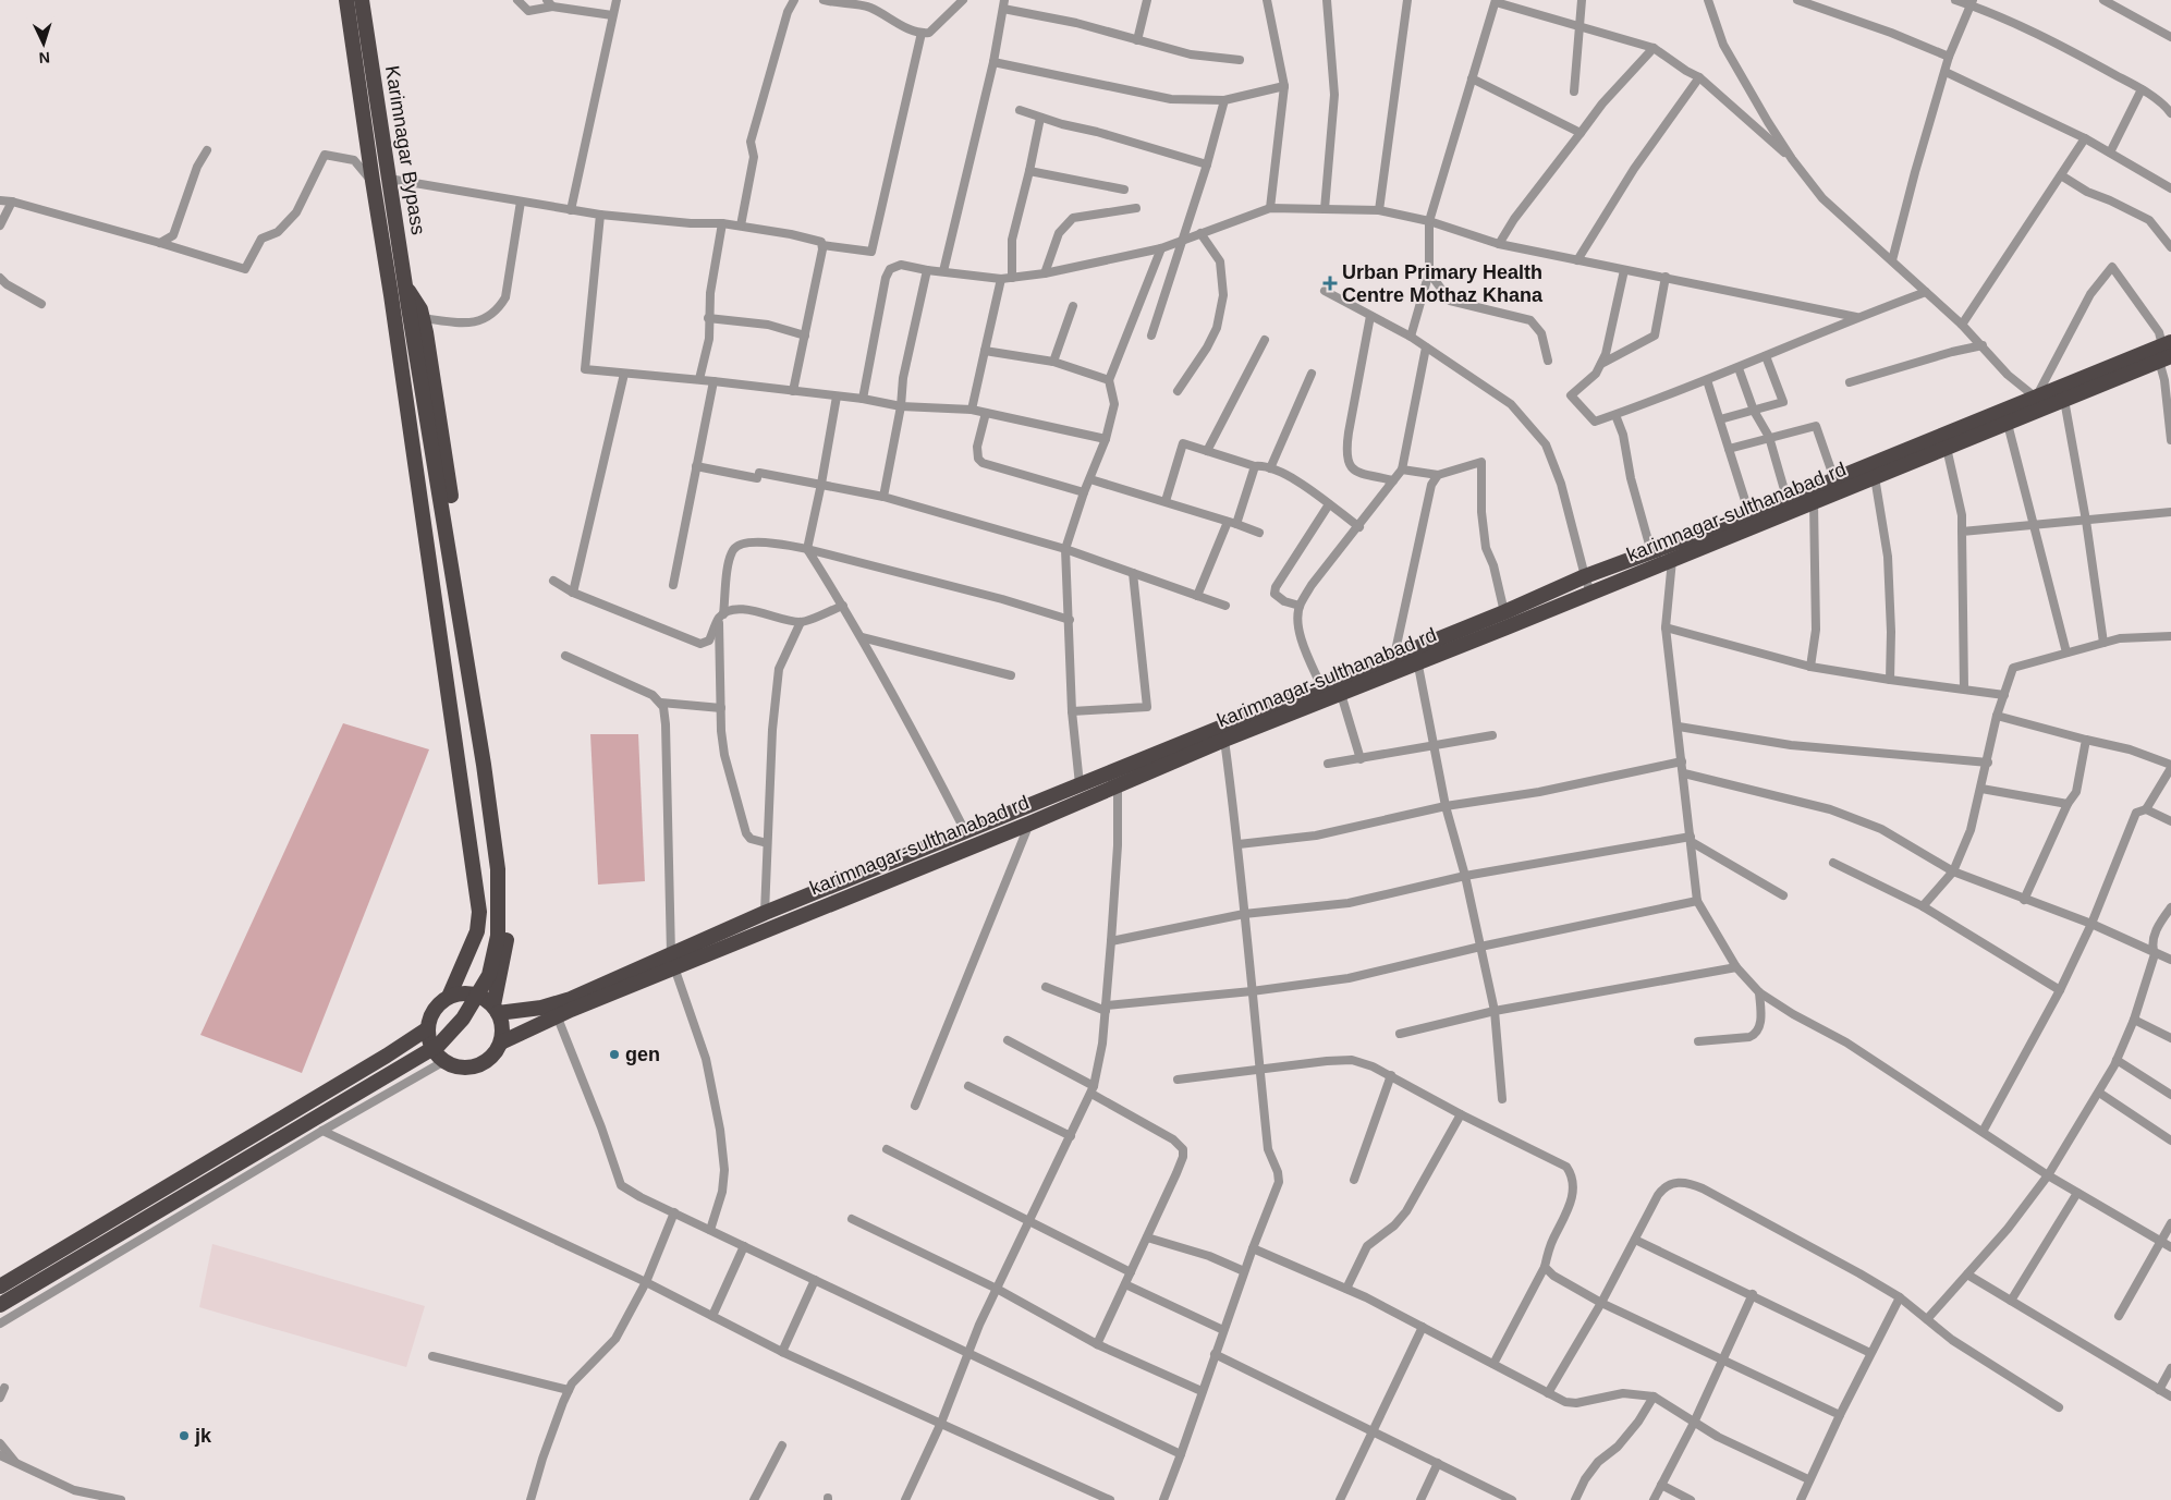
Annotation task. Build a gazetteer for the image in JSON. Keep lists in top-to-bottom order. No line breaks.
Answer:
{"streets":{"highway":["Karimnagar Bypass","karimnagar-sulthanabad rd"]},"places":{"health":["Urban Primary Health Centre Mothaz Khana"],"other":["gen","jk"]},"north":"bottom"}
